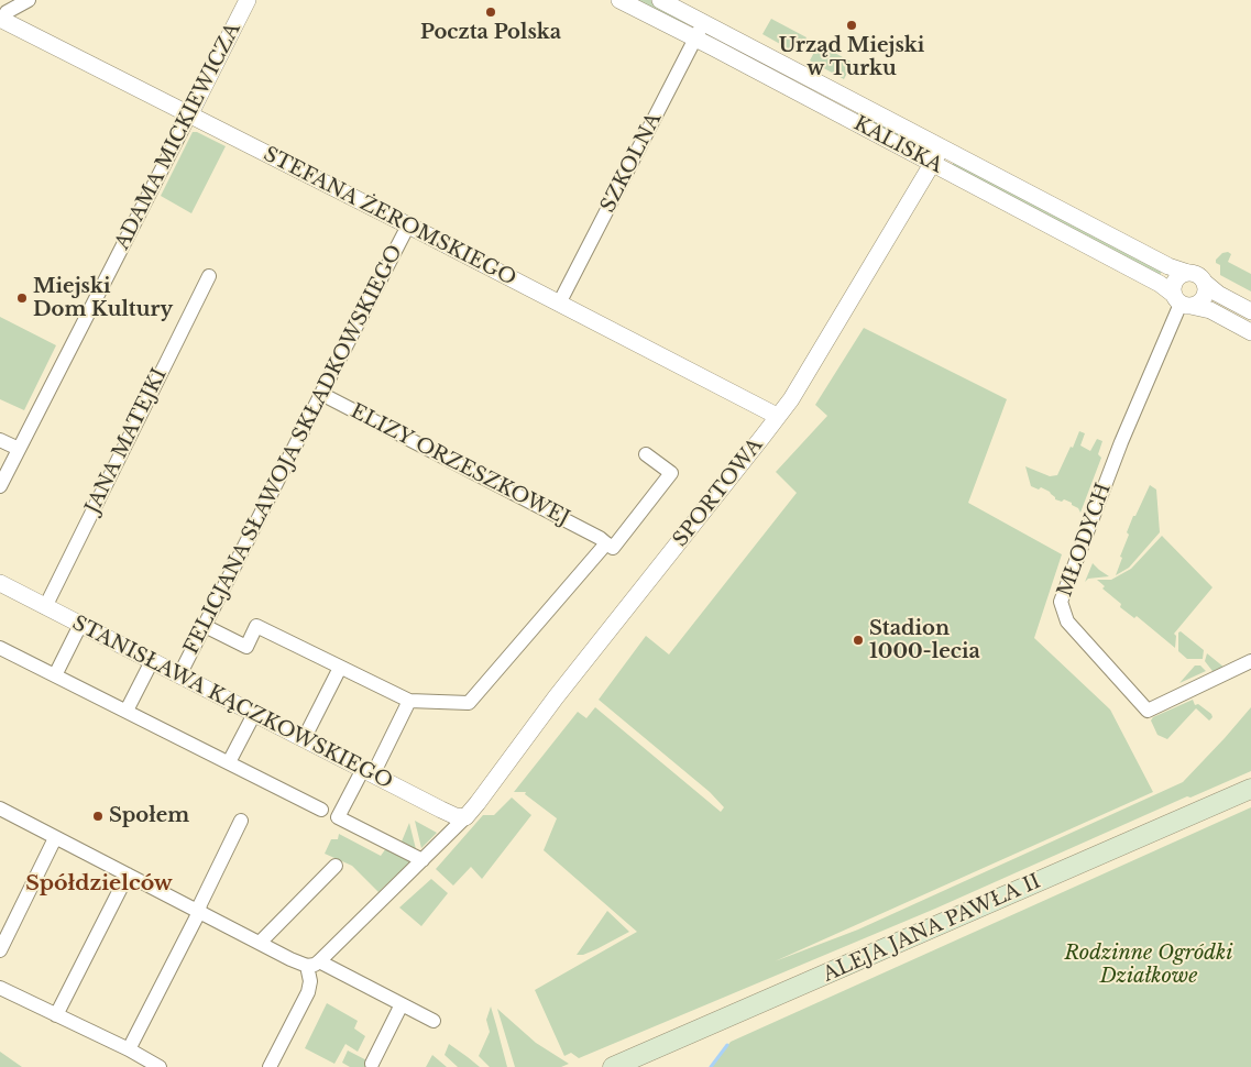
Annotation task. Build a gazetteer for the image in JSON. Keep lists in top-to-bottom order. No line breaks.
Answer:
{"streets":{"main road":["ALEJA JANA PAWŁA II"],"street":["ADAMA MICKIEWICZA","KALISKA","SZKOLNA","STEFANA ŻEROMSKIEGO","JANA MATEJKI","FELICJANA SŁAWOJA SKŁADKOWSKIEGO","ELIZY ORZESZKOWEJ","SPORTOWA","MŁODYCH","STANISŁAWA KĄCZKOWSKIEGO"]},"crossings":[["ADAMA MICKIEWICZA","STEFANA ŻEROMSKIEGO"],["KALISKA","SZKOLNA"],["KALISKA","SPORTOWA"],["KALISKA","MŁODYCH"],["SZKOLNA","STEFANA ŻEROMSKIEGO"],["STEFANA ŻEROMSKIEGO","FELICJANA SŁAWOJA SKŁADKOWSKIEGO"],["STEFANA ŻEROMSKIEGO","SPORTOWA"],["JANA MATEJKI","STANISŁAWA KĄCZKOWSKIEGO"],["FELICJANA SŁAWOJA SKŁADKOWSKIEGO","ELIZY ORZESZKOWEJ"],["FELICJANA SŁAWOJA SKŁADKOWSKIEGO","STANISŁAWA KĄCZKOWSKIEGO"],["SPORTOWA","STANISŁAWA KĄCZKOWSKIEGO"]],"districts":["Spółdzielców"],"parks":["Rodzinne Ogródki Działkowe"],"places":["Poczta Polska","Urząd Miejski w Turku","Miejski Dom Kultury","Stadion 1000-lecia","Społem"]}
